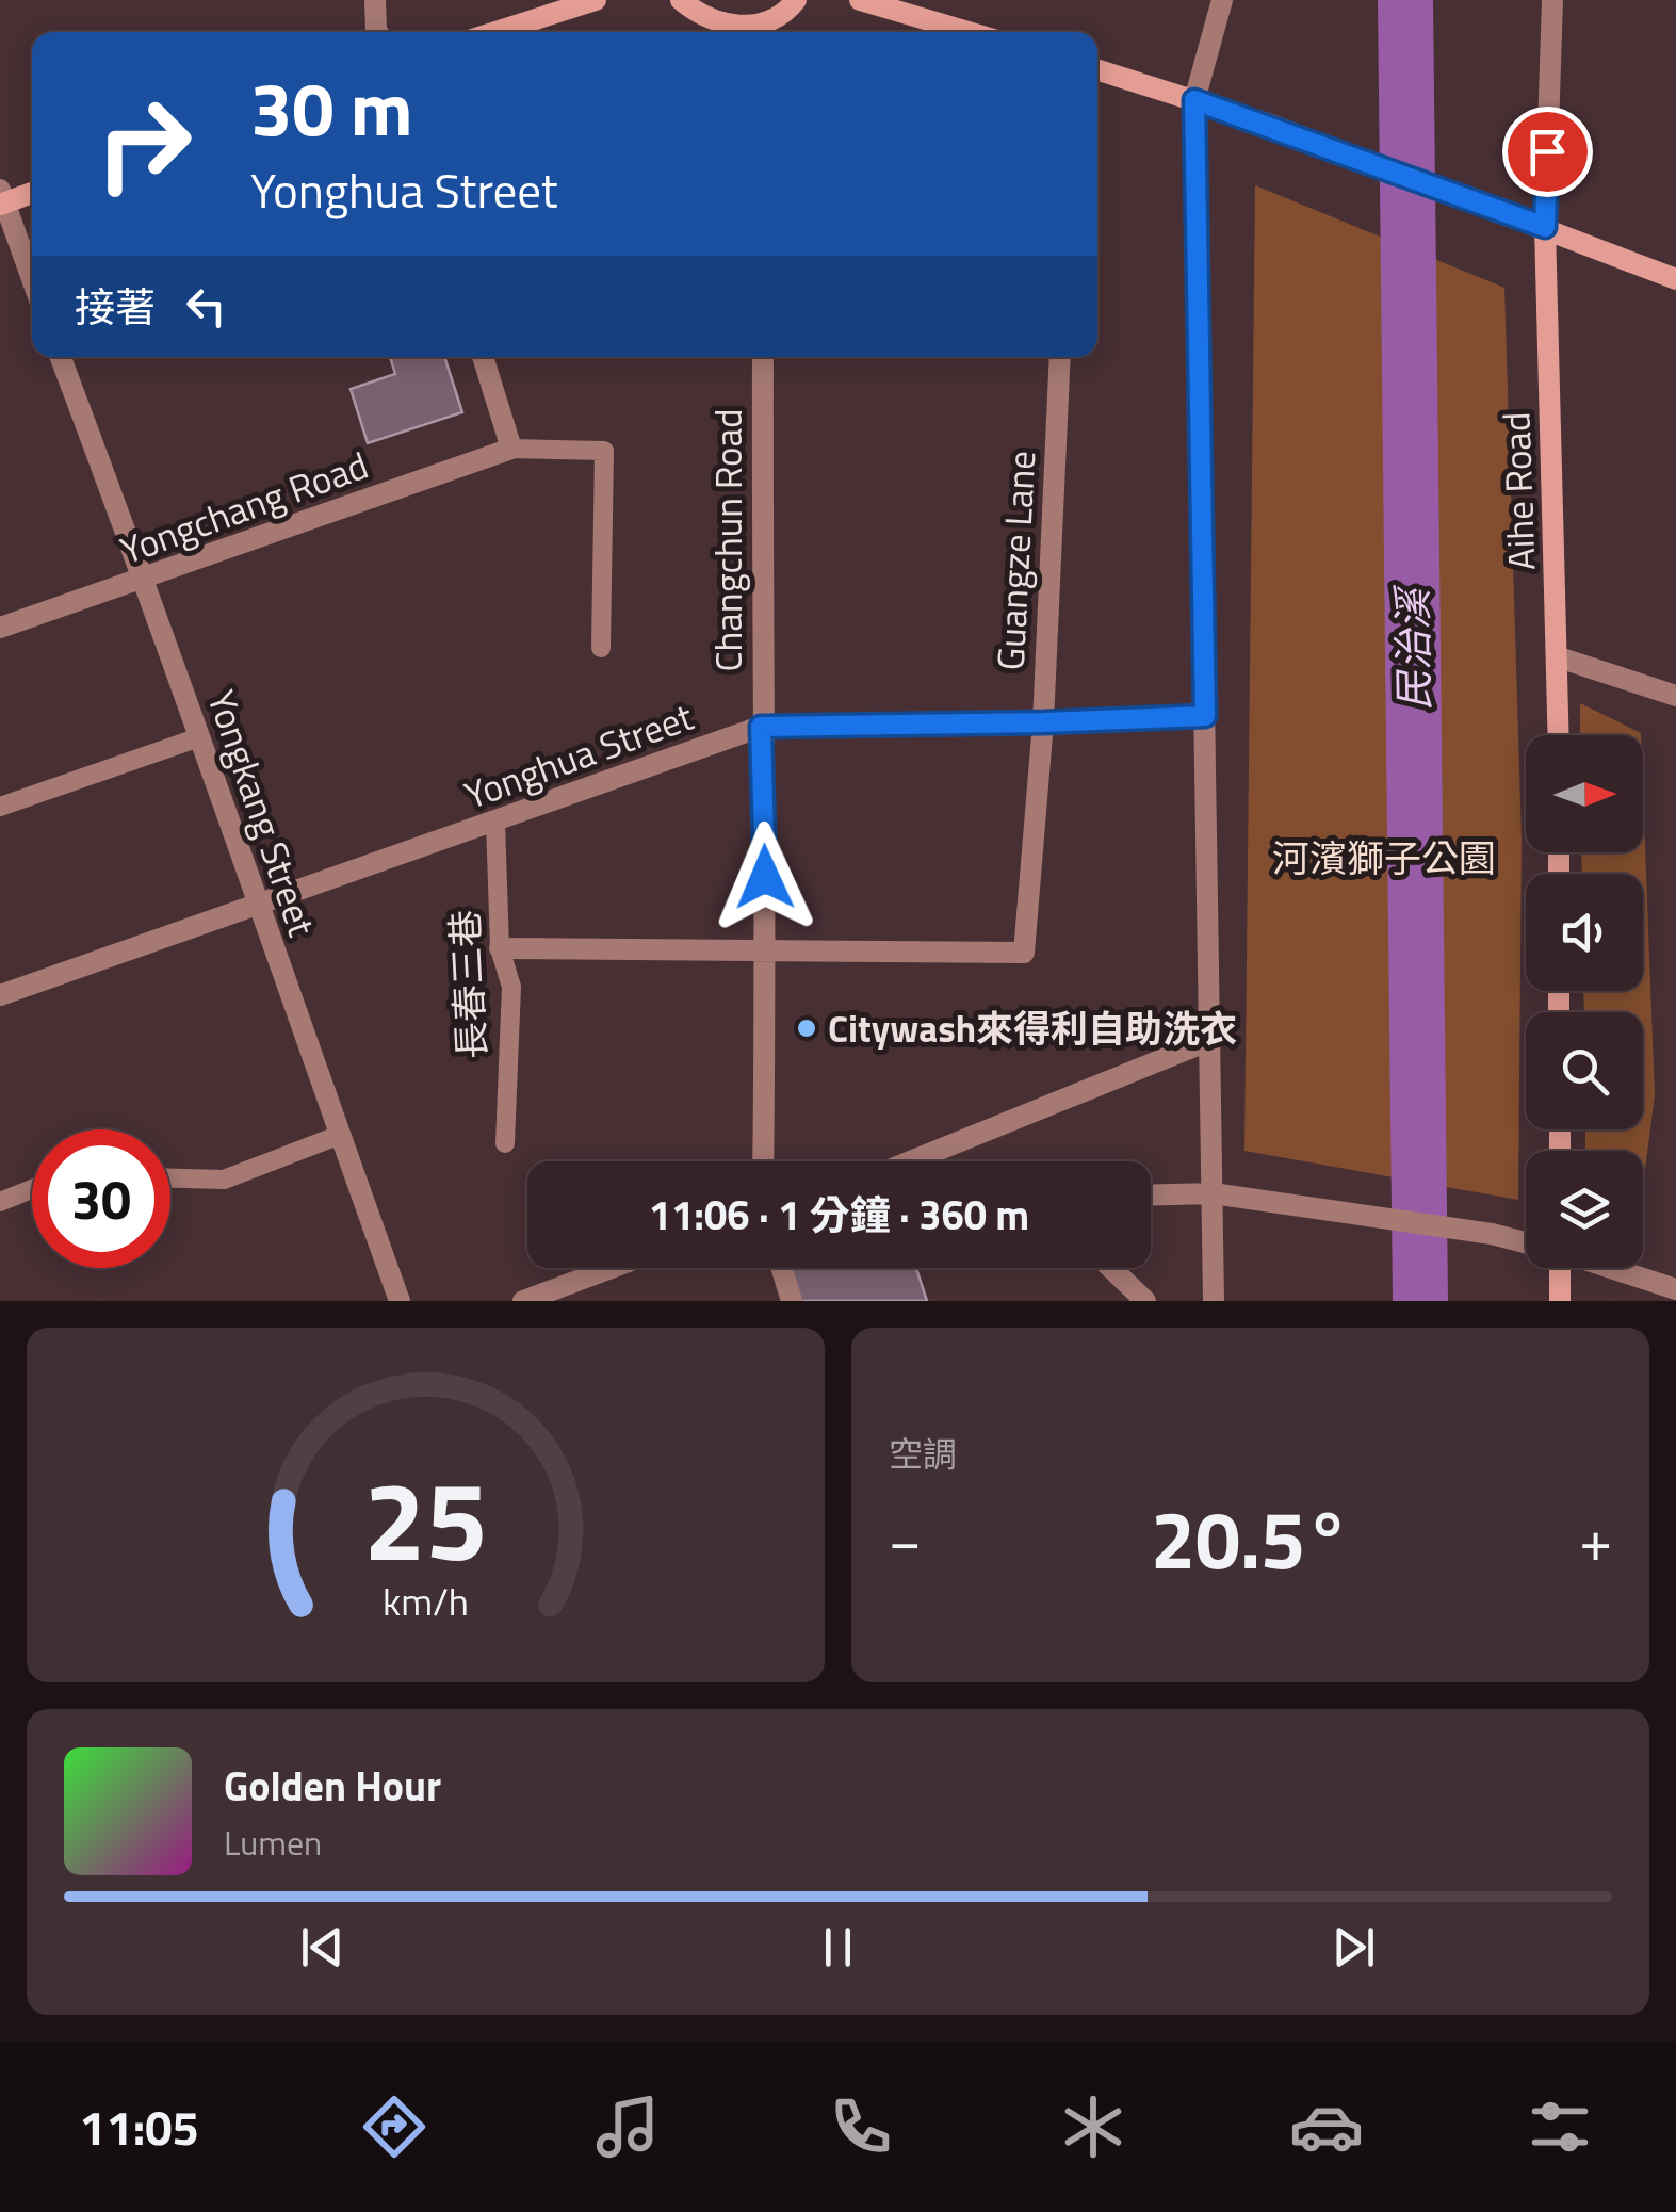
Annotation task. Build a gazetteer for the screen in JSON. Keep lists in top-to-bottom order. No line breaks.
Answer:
{"streets":{"main road":["Aihe Road"],"street":["Yongchang Road","Changchun Road","Guangze Lane","Yonghua Street","Yongkang Street"],"lane":["長春三巷"]},"crossings":[["Yongchang Road","Yongkang Street"],["Changchun Road","Guangze Lane"],["Changchun Road","Yonghua Street"],["Guangze Lane","Yonghua Street"],["Guangze Lane","長春三巷"],["Yonghua Street","Yongkang Street"],["Yonghua Street","長春三巷"]],"water":["民治溪"],"parks":["河濱獅子公園"],"places":["Citywash來得利自助洗衣"],"north":"right","page":{"turn":["30 m","Yonghua Street"],"then":"接著","limit":"30","trip":"11:06 · 1 分鐘 · 360 m","tile":"空調","heat":["−","20.5°","+"],"song":["Golden Hour","Lumen"],"tabs":"11:05","gauge":["25","km/h"]}}
